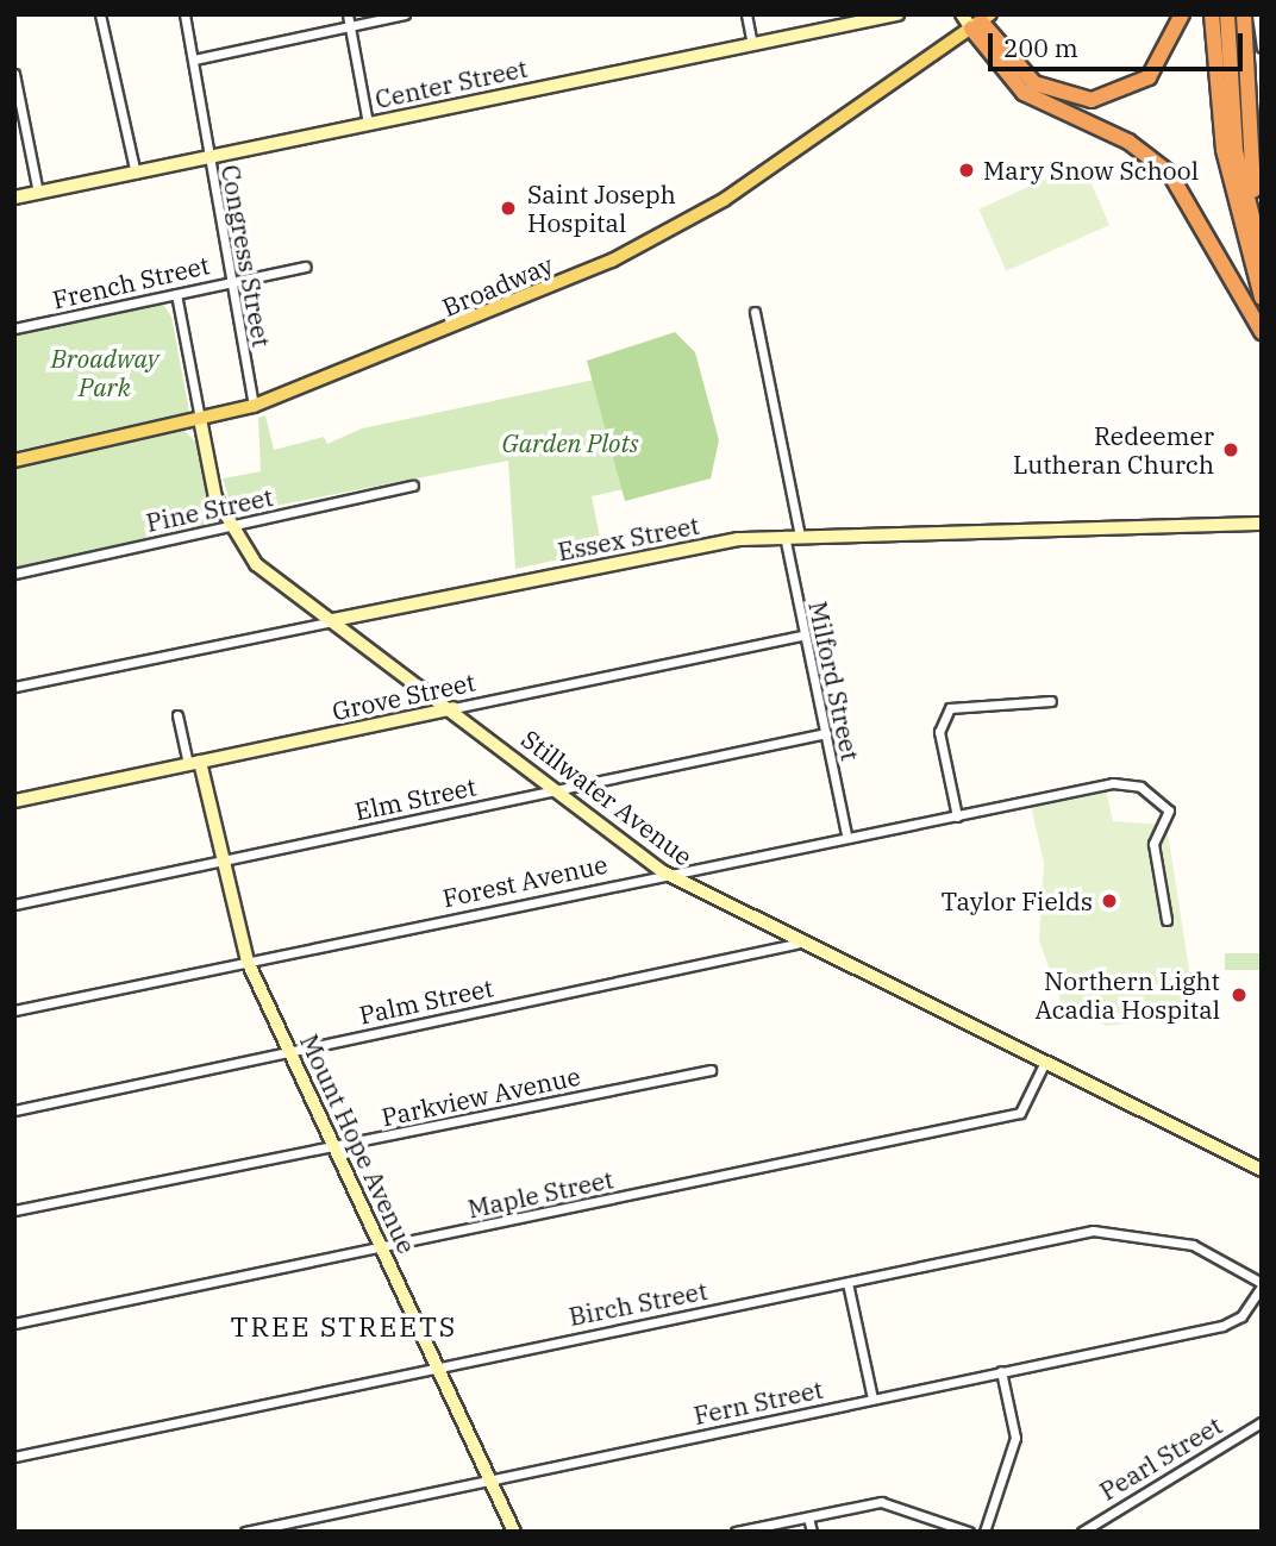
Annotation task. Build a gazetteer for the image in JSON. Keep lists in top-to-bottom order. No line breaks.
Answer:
{"streets":{"main road":["Broadway"],"street":["Center Street","Congress Street","French Street","Pine Street","Essex Street","Milford Street","Grove Street","Stillwater Avenue","Elm Street","Forest Avenue","Palm Street","Parkview Avenue","Mount Hope Avenue","Maple Street","Birch Street","Fern Street","Pearl Street"]},"crossings":[["Center Street","Congress Street"],["Congress Street","French Street"],["Congress Street","Broadway"],["French Street","Stillwater Avenue"],["Broadway","Stillwater Avenue"],["Pine Street","Stillwater Avenue"],["Essex Street","Milford Street"],["Essex Street","Stillwater Avenue"],["Milford Street","Grove Street"],["Milford Street","Elm Street"],["Milford Street","Forest Avenue"],["Grove Street","Stillwater Avenue"],["Grove Street","Mount Hope Avenue"],["Stillwater Avenue","Elm Street"],["Stillwater Avenue","Forest Avenue"],["Stillwater Avenue","Palm Street"],["Stillwater Avenue","Maple Street"],["Elm Street","Mount Hope Avenue"],["Forest Avenue","Mount Hope Avenue"],["Palm Street","Mount Hope Avenue"],["Parkview Avenue","Mount Hope Avenue"],["Mount Hope Avenue","Maple Street"],["Mount Hope Avenue","Birch Street"],["Mount Hope Avenue","Fern Street"],["Birch Street","Fern Street"]],"districts":["TREE STREETS"],"parks":["Broadway Park","Garden Plots"],"places":["Mary Snow School","Saint Joseph Hospital","Redeemer Lutheran Church","Taylor Fields","Northern Light Acadia Hospital"],"scale_bar":"200 m"}
